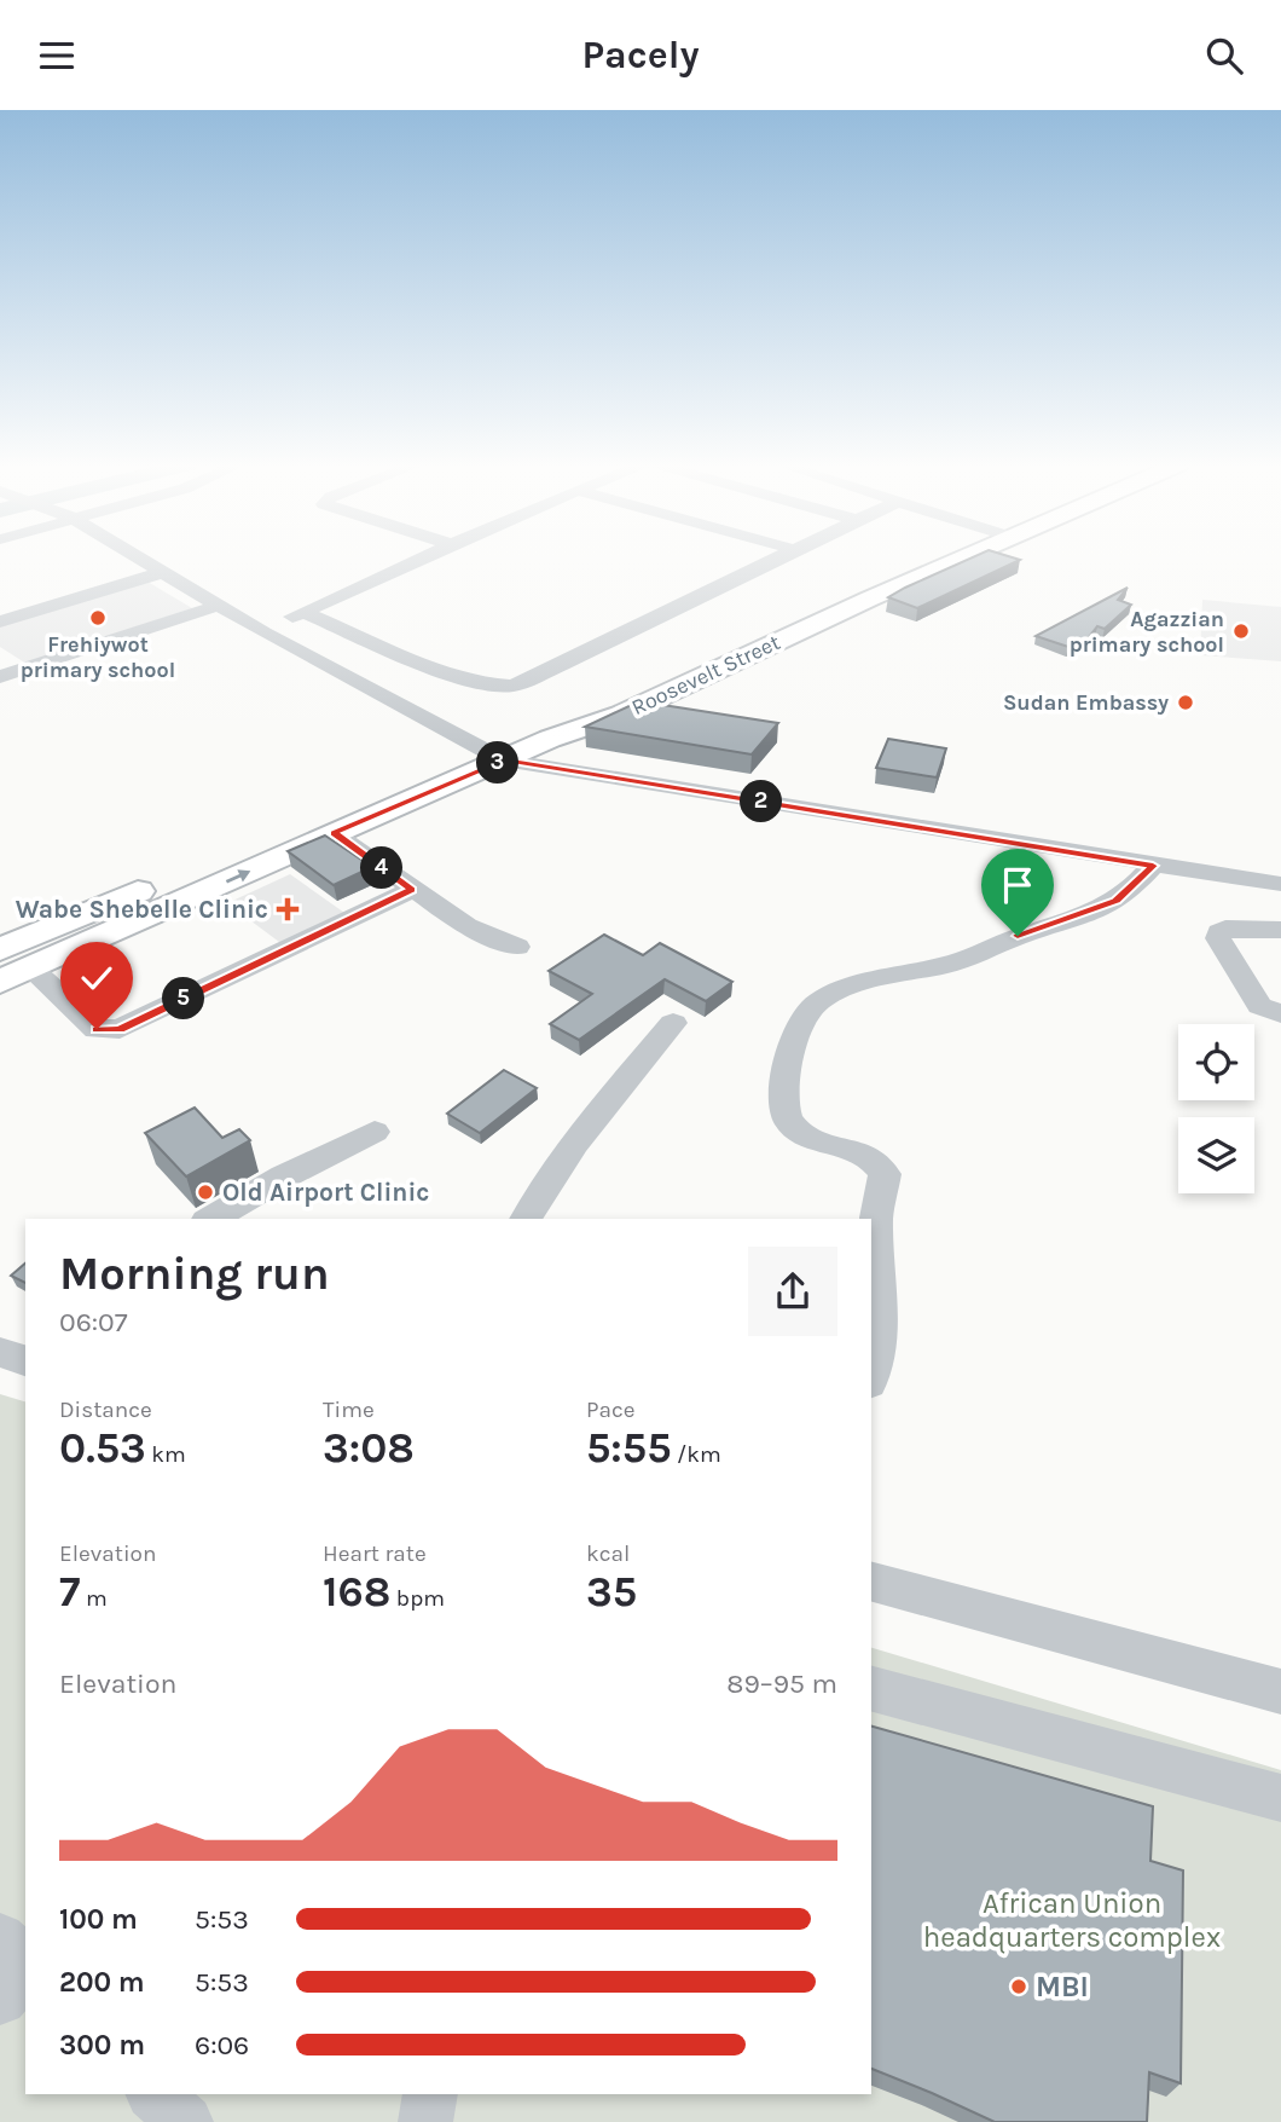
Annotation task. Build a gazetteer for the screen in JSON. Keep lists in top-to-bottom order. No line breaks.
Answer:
{"streets":{"main road":["Roosevelt Street"]},"parks":["African Union headquarters complex"],"places":{"other":["Frehiywot primary school","Agazzian primary school","Sudan Embassy","Old Airport Clinic","MBI"],"health":["Wabe Shebelle Clinic"]},"page":{"header":"Pacely","pins":["3","2","4","5"],"heading":["Morning run","06:07"],"stats":[["Distance","0.53 km"],["Time","3:08"],["Pace","5:55 /km"],["Elevation","7 m"],["Heart rate","168 bpm"],["kcal","35"]],"chart":["Elevation","89–95 m"],"list":[{"name":"100 m","note":"5:53"},{"name":"200 m","note":"5:53"},{"name":"300 m","note":"6:06"}]}}
